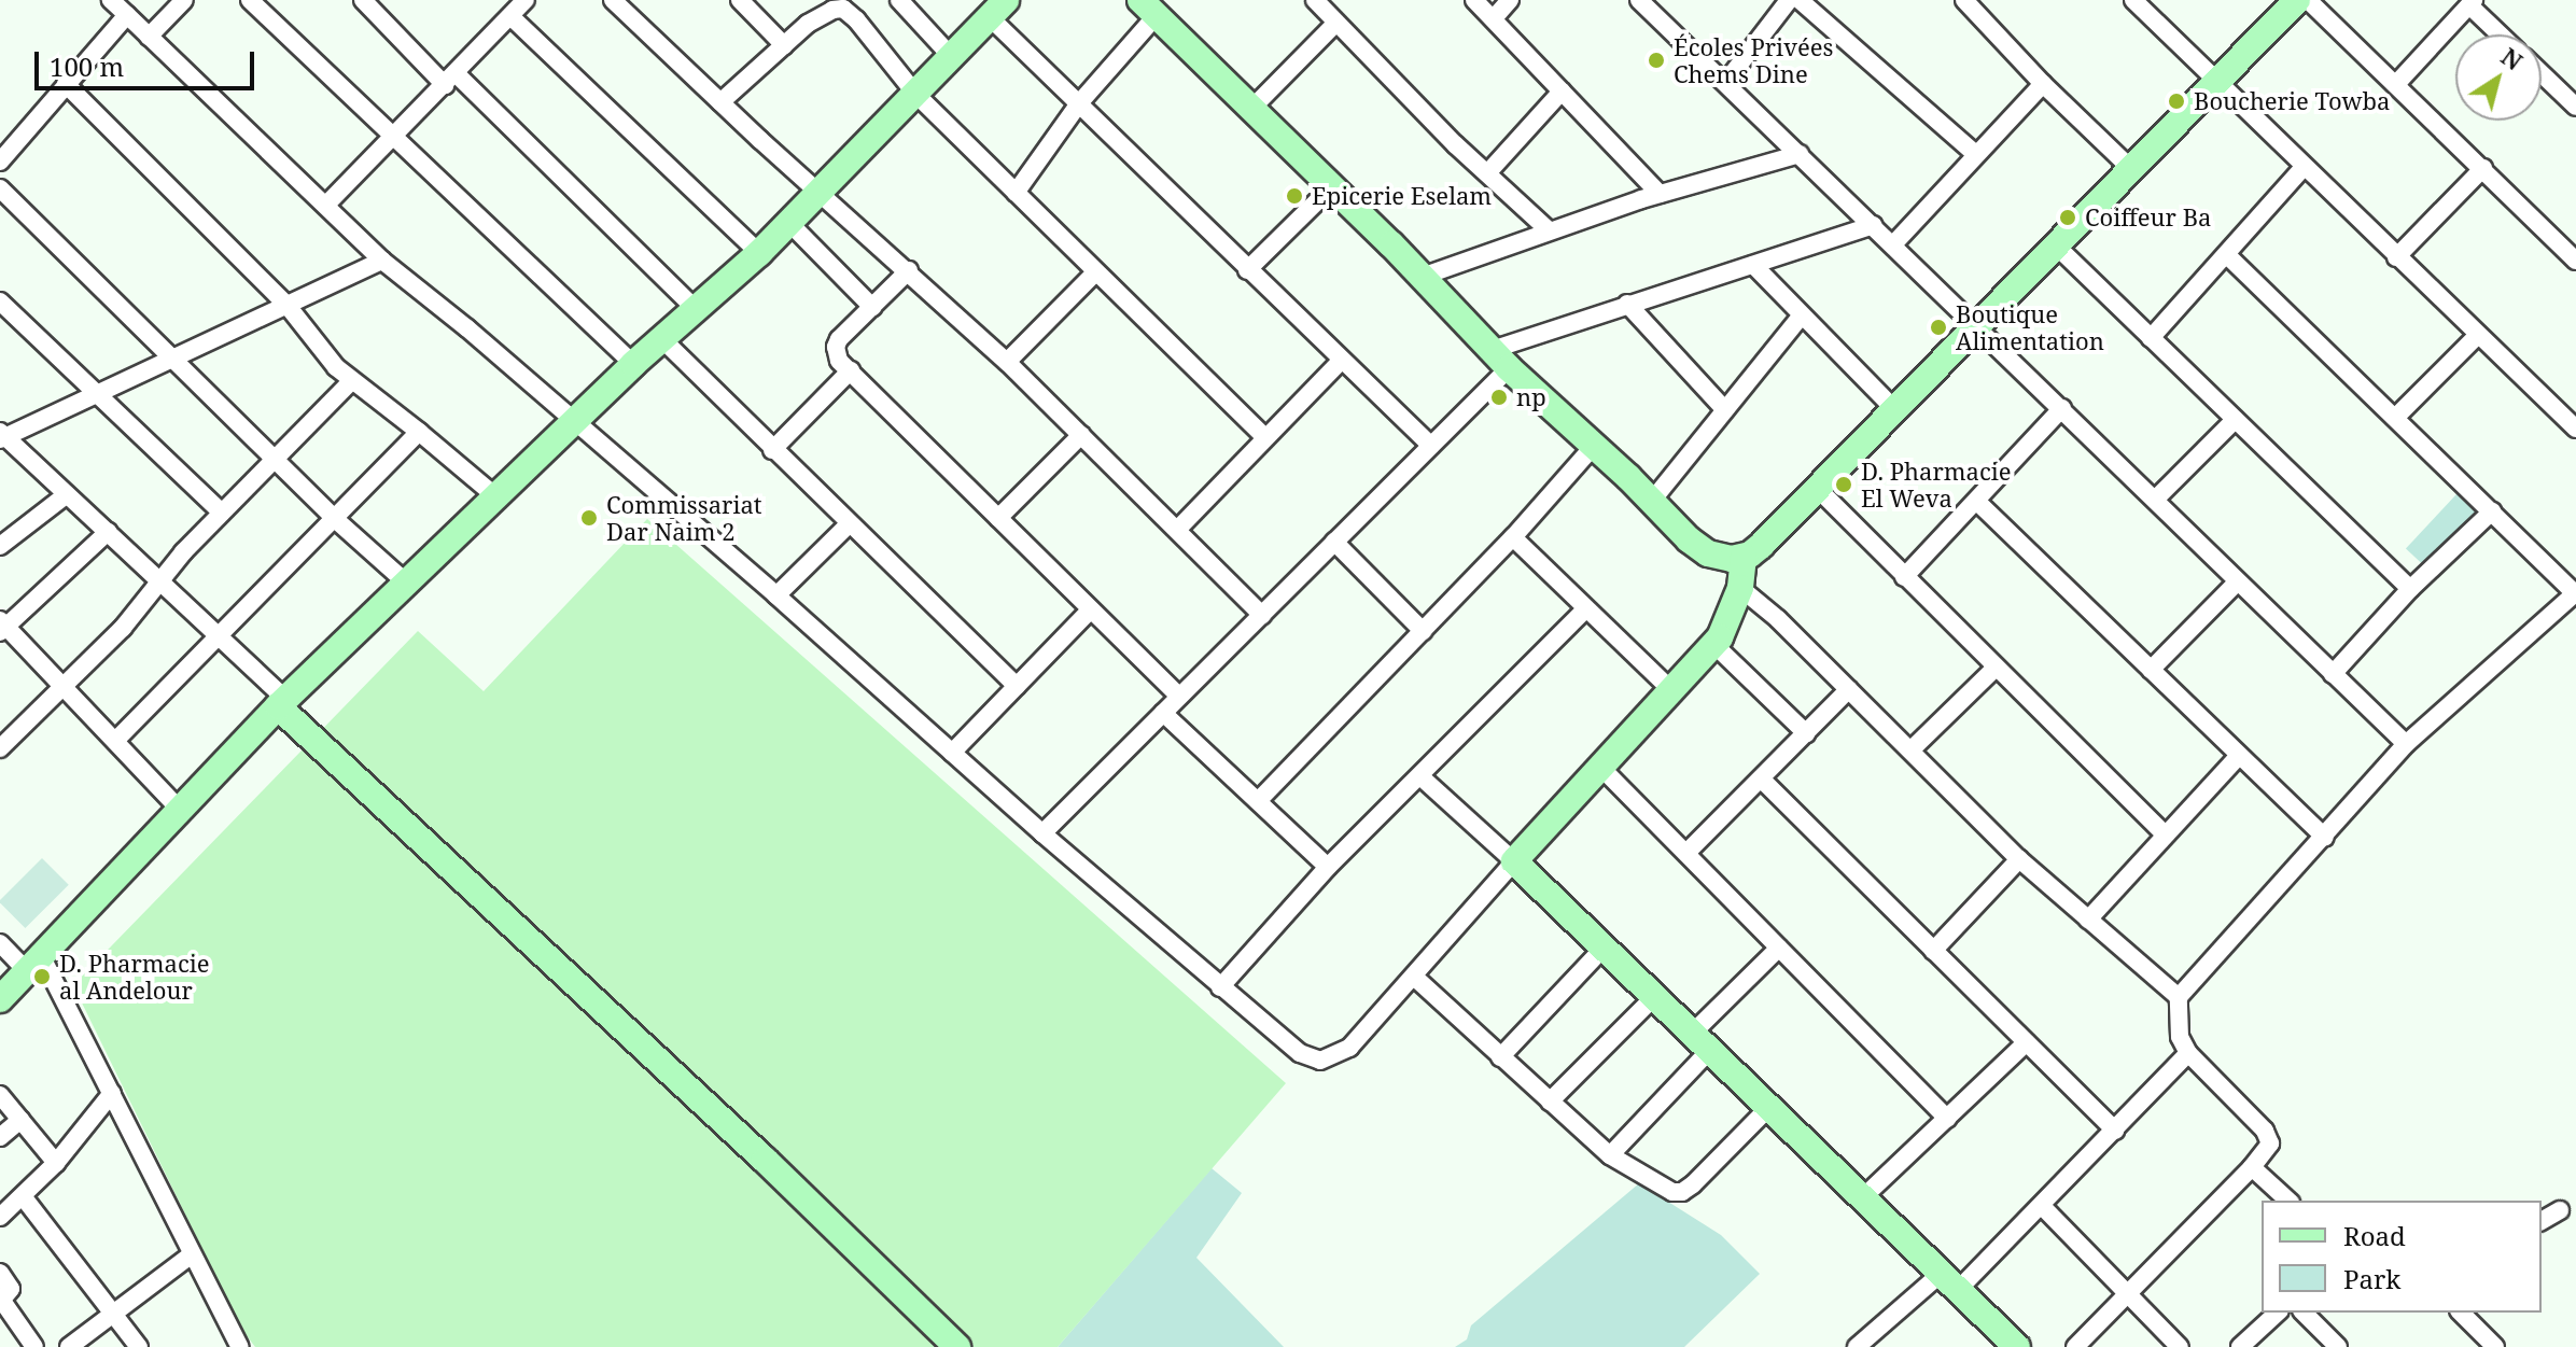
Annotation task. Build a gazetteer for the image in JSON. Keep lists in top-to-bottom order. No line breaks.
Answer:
{"places":["Écoles Privées Chems Dine","Boucherie Towba","Epicerie Eselam","Coiffeur Ba","Boutique Alimentation","np","D. Pharmacie El Weva","Commissariat Dar Naim 2","D. Pharmacie al Andelour"],"legend":["Road","Park"],"scale_bar":"100 m","north":"top right"}
